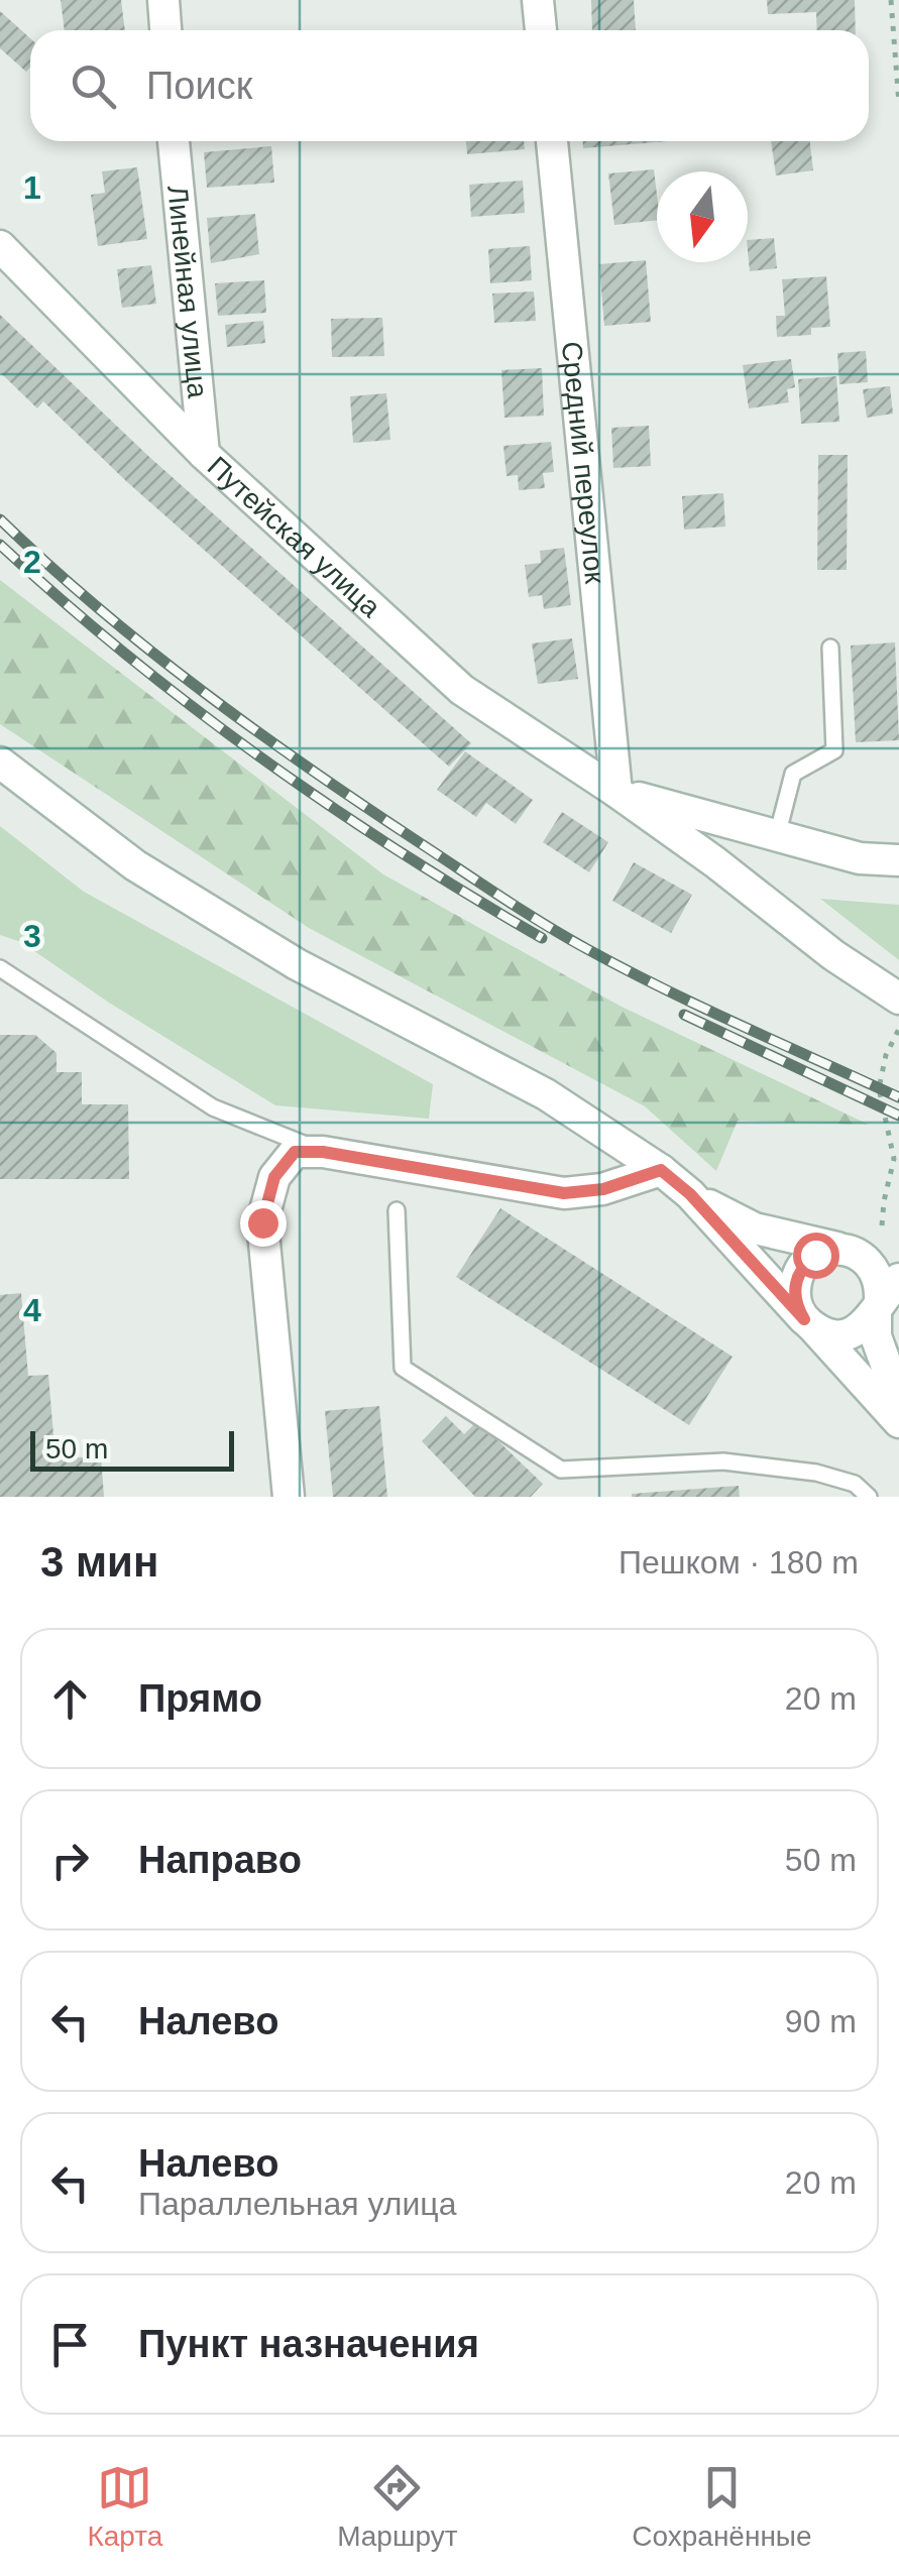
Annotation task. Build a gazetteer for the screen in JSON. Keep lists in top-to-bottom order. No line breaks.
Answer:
{"streets":{"main road":["Линейная улица","Средний переулок","Путейская улица"]},"crossings":[["Линейная улица","Путейская улица"],["Средний переулок","Путейская улица"]],"scale_bar":"50 m","north":"bottom","page":{"search":"Поиск","scale":"50 m","heading":["3 мин","Пешком · 180 m"],"list":[["Прямо","20 m"],["Направо","50 m"],["Налево","90 m"],["Налево","Параллельная улица","20 m"],"Пункт назначения"],"nav":["Карта","Маршрут","Сохранённые"]},"grid":{"rows":["1","2","3","4"]}}
